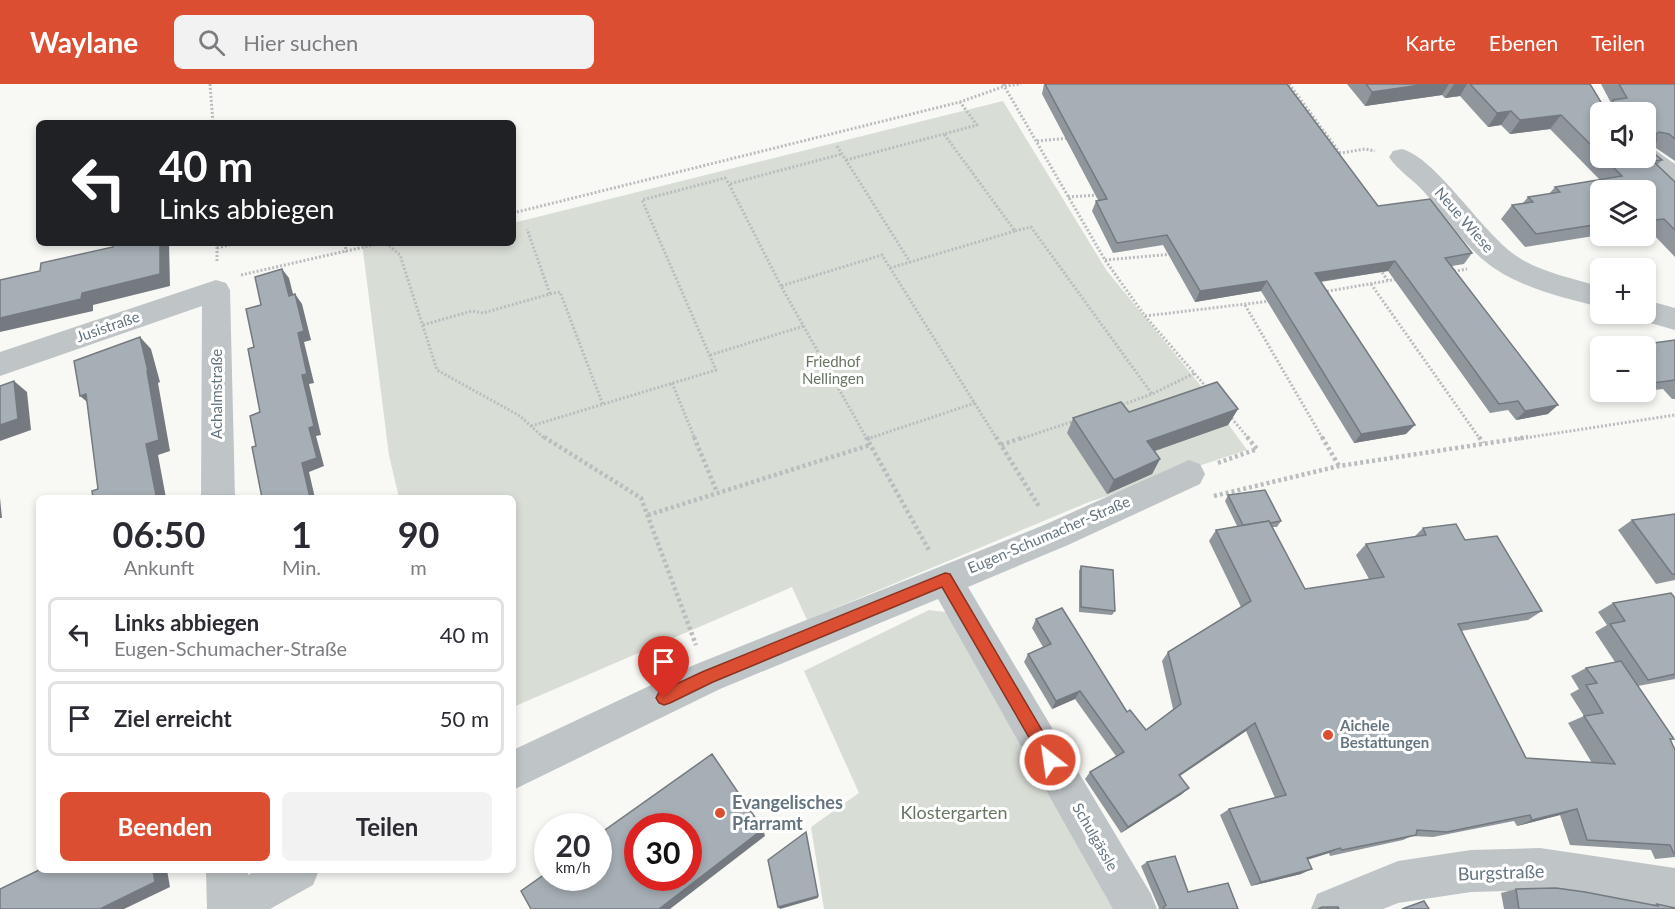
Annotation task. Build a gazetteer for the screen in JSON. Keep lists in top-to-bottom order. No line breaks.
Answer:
{"streets":{"street":["Neue Wiese","Jusistraße","Achalmstraße","Eugen-Schumacher-Straße","Schulgässle","Burgstraße"]},"crossings":[["Jusistraße","Achalmstraße"],["Eugen-Schumacher-Straße","Schulgässle"]],"parks":["Friedhof Nellingen","Klostergarten"],"places":["Aichele Bestattungen","Evangelisches Pfarramt"],"page":{"header":"Waylane","search":"Hier suchen","nav":["Karte","Ebenen","Teilen"],"map_buttons":["+","−"],"turn":["40 m","Links abbiegen"],"eta":["06:50","Ankunft","1","Min.","90","m"],"list":[{"name":"Links abbiegen","note":"Eugen-Schumacher-Straße","value":"40 m"},{"name":"Ziel erreicht","value":"50 m"}],"buttons":["Beenden","Teilen"],"speed":"20 km/h","limit":"30"}}
